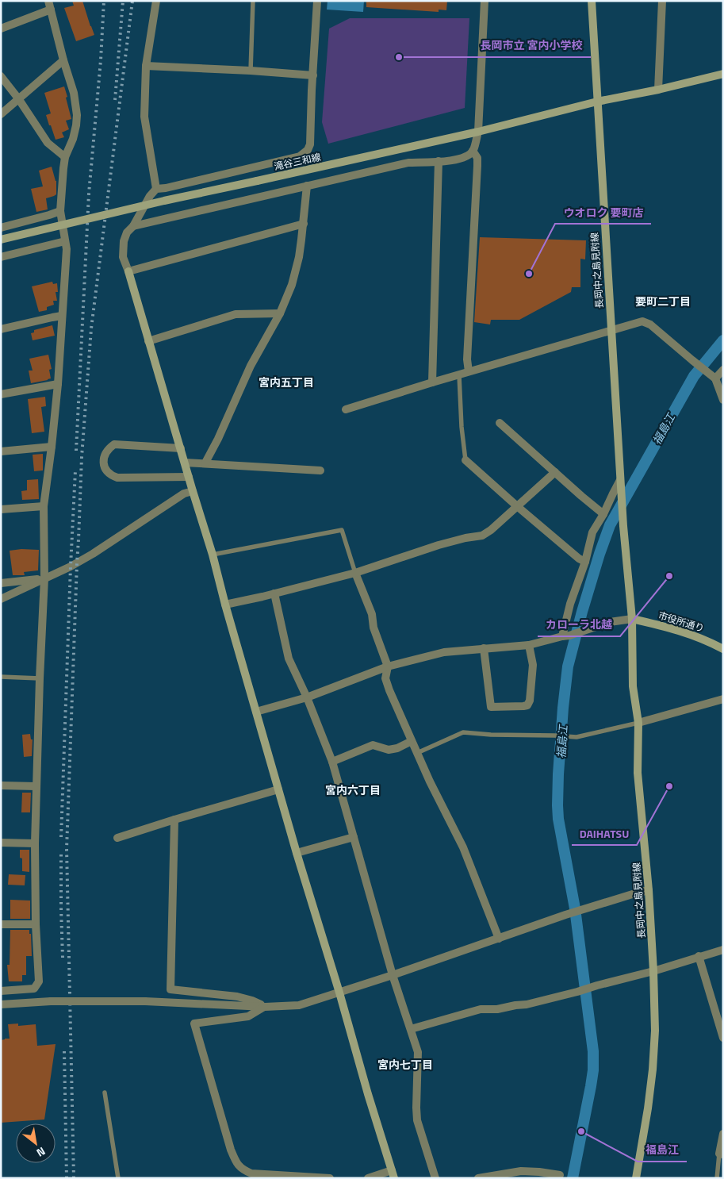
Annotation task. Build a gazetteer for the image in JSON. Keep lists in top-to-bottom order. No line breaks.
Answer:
{"streets":{"main road":["滝谷三和線","長岡中之島見附線","市役所通り"]},"crossings":[["滝谷三和線","長岡中之島見附線"],["長岡中之島見附線","市役所通り"]],"districts":["要町二丁目","宮内五丁目","宮内六丁目","宮内七丁目"],"water":["福島江"],"places":["長岡市立 宮内小学校","ウオロク 要町店","カローラ北越","DAIHATSU","福島江"],"north":"bottom right"}
